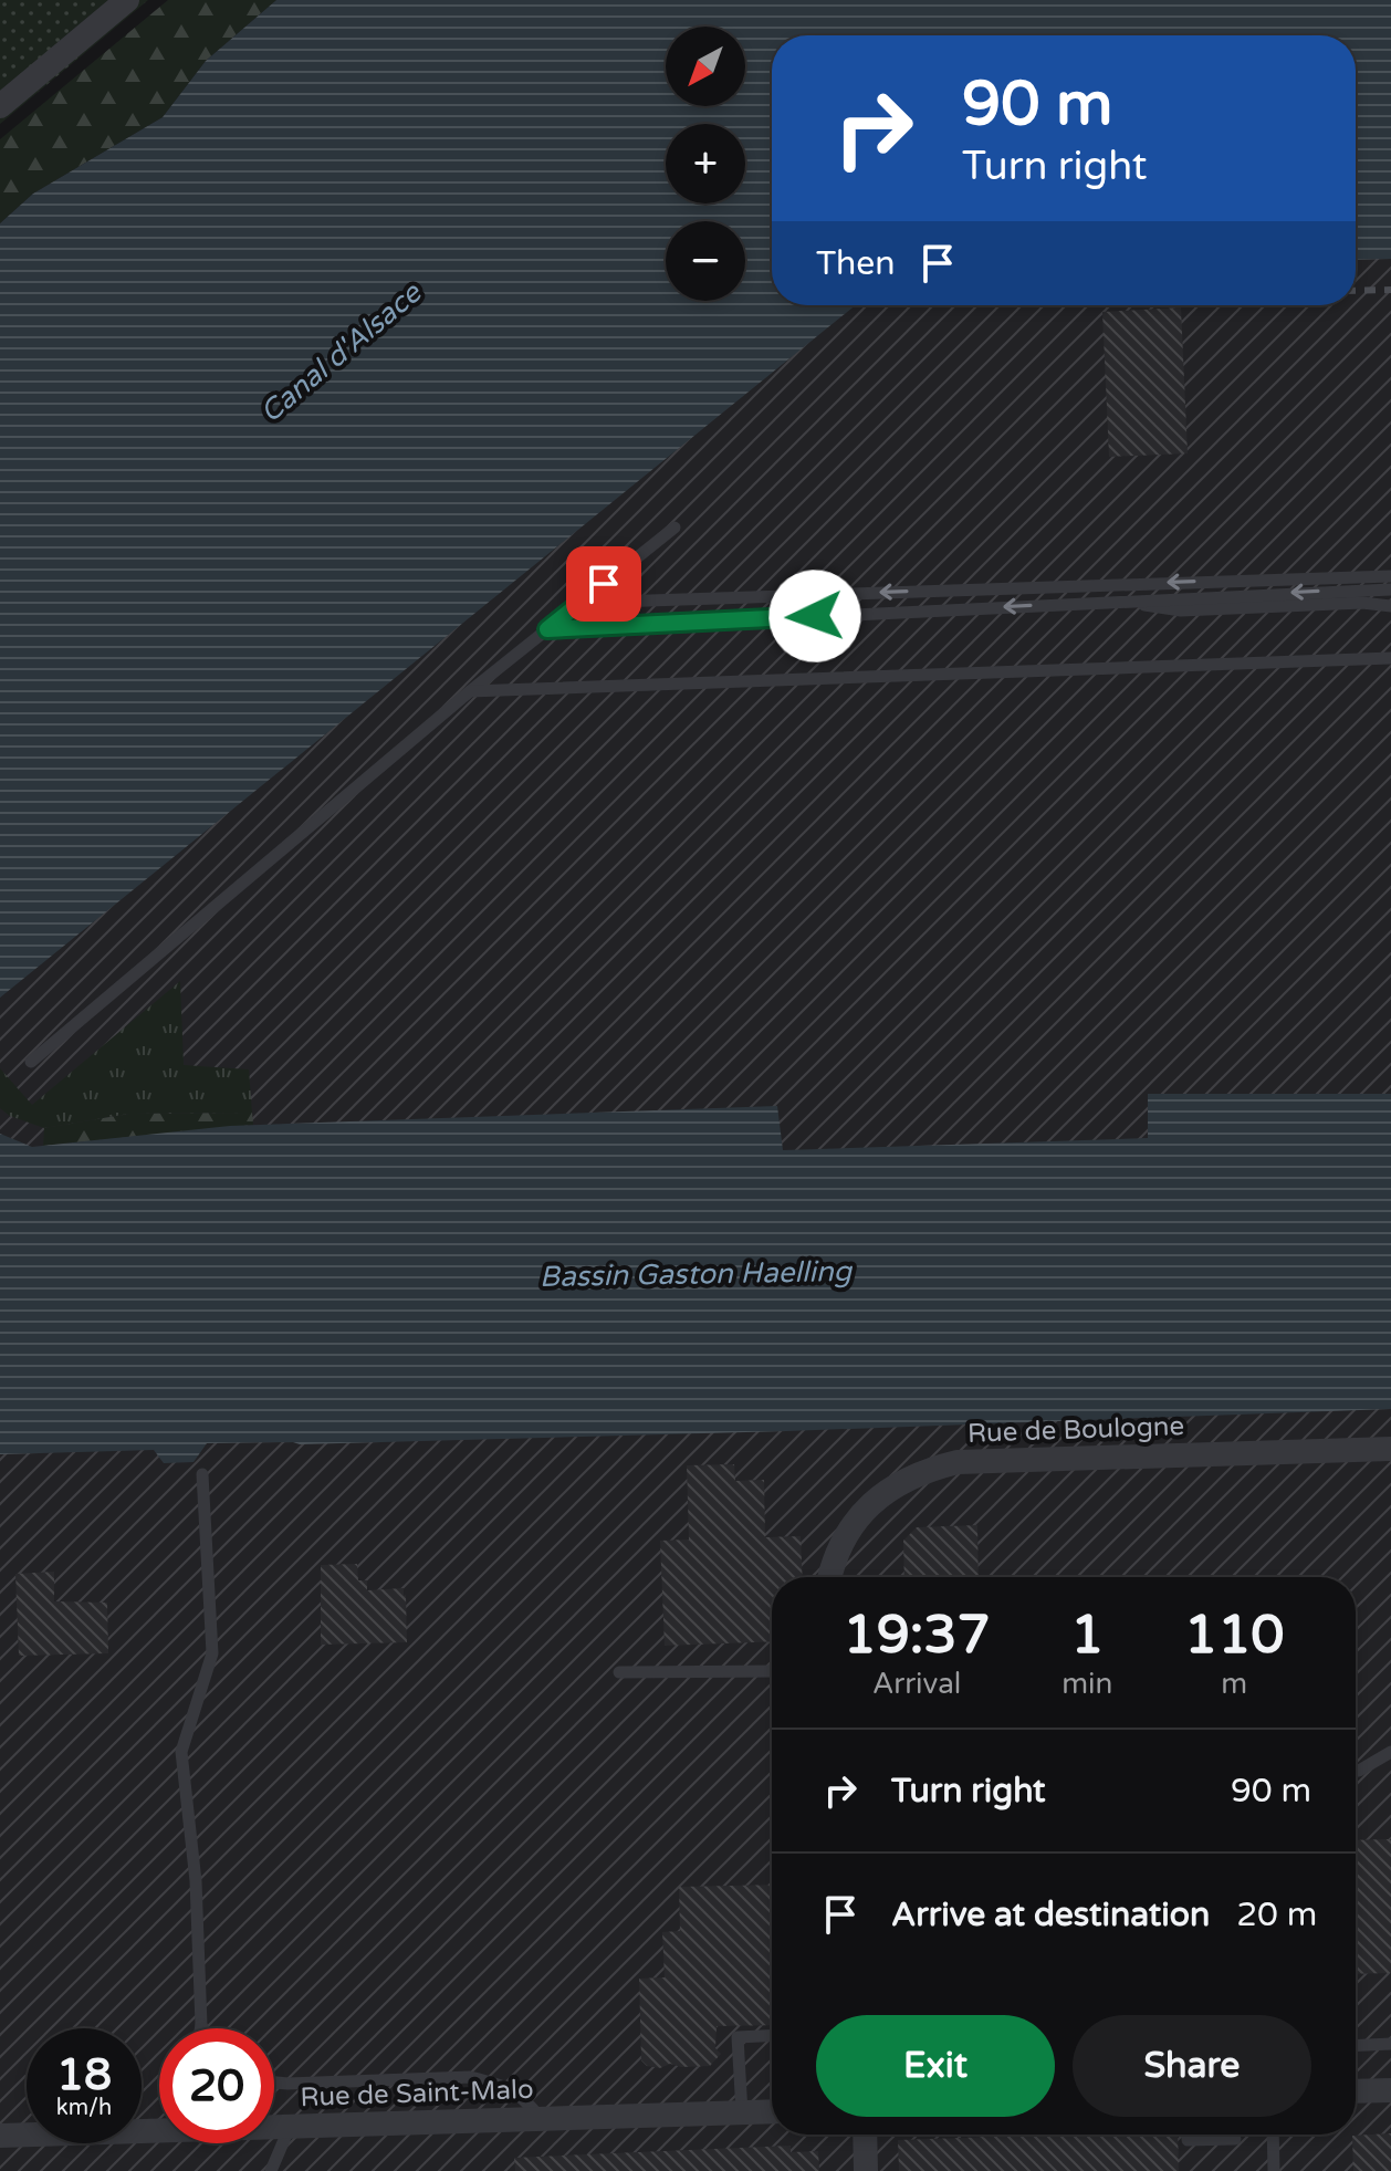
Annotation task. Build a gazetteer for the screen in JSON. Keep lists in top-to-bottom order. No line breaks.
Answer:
{"streets":{"street":["Rue de Boulogne","Rue de Saint-Malo"]},"water":["Canal d'Alsace","Bassin Gaston Haelling"],"north":"bottom left","page":{"map_buttons":["+","−"],"turn":["90 m","Turn right"],"then":"Then","eta":["19:37","Arrival","1","min","110","m"],"list":[{"name":"Turn right","value":"90 m"},{"name":"Arrive at destination","value":"20 m"}],"buttons":["Exit","Share"],"speed":"18 km/h","limit":"20"}}
